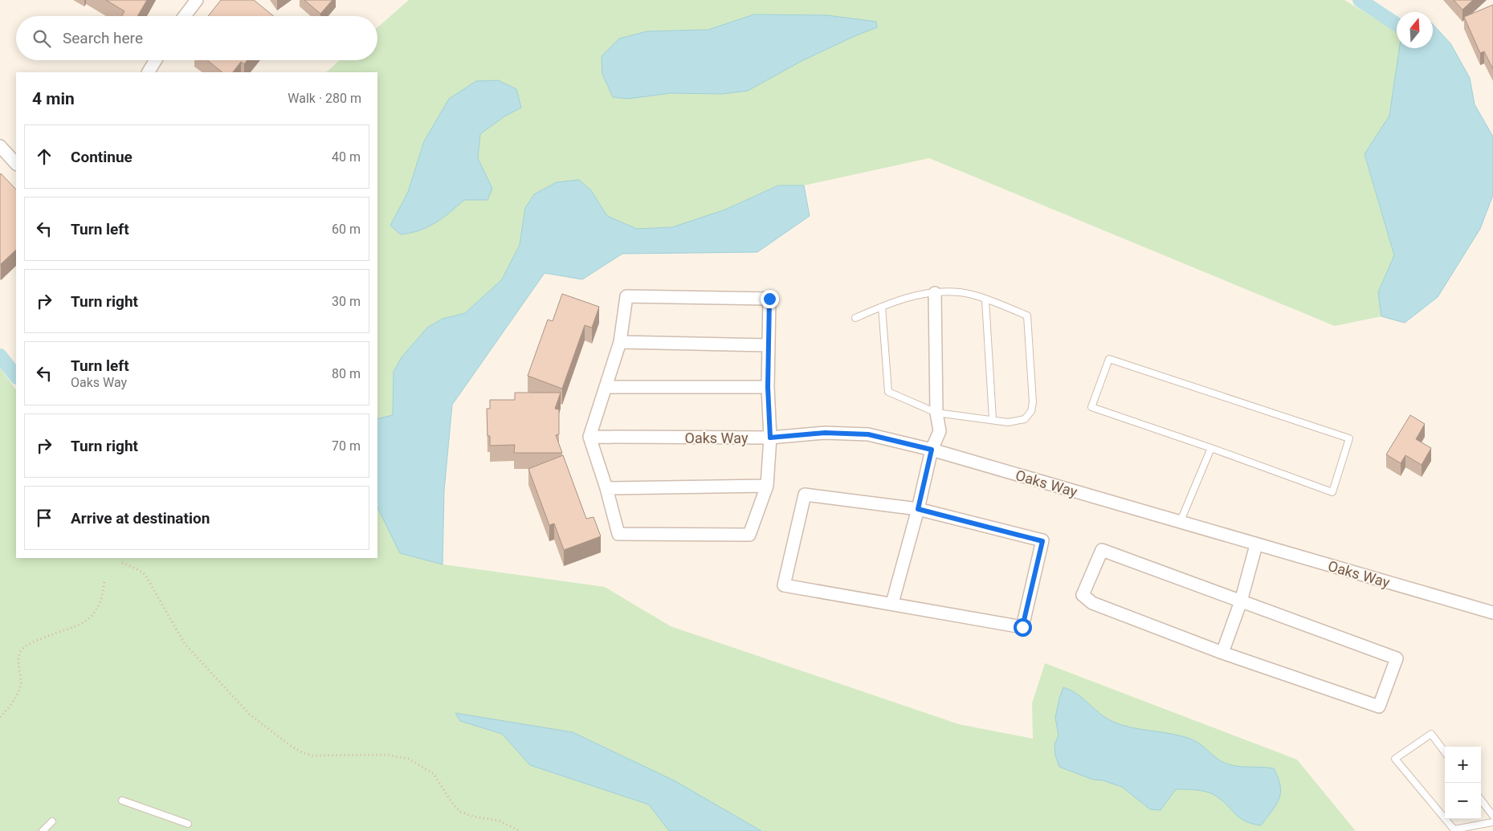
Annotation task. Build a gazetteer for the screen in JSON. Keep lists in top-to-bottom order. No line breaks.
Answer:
{"streets":{"street":["Oaks Way"]},"north":"top","page":{"search":"Search here","heading":["4 min","Walk · 280 m"],"list":[["Continue","40 m"],["Turn left","60 m"],["Turn right","30 m"],["Turn left","Oaks Way","80 m"],["Turn right","70 m"],"Arrive at destination"],"map_buttons":["+","−"]}}
